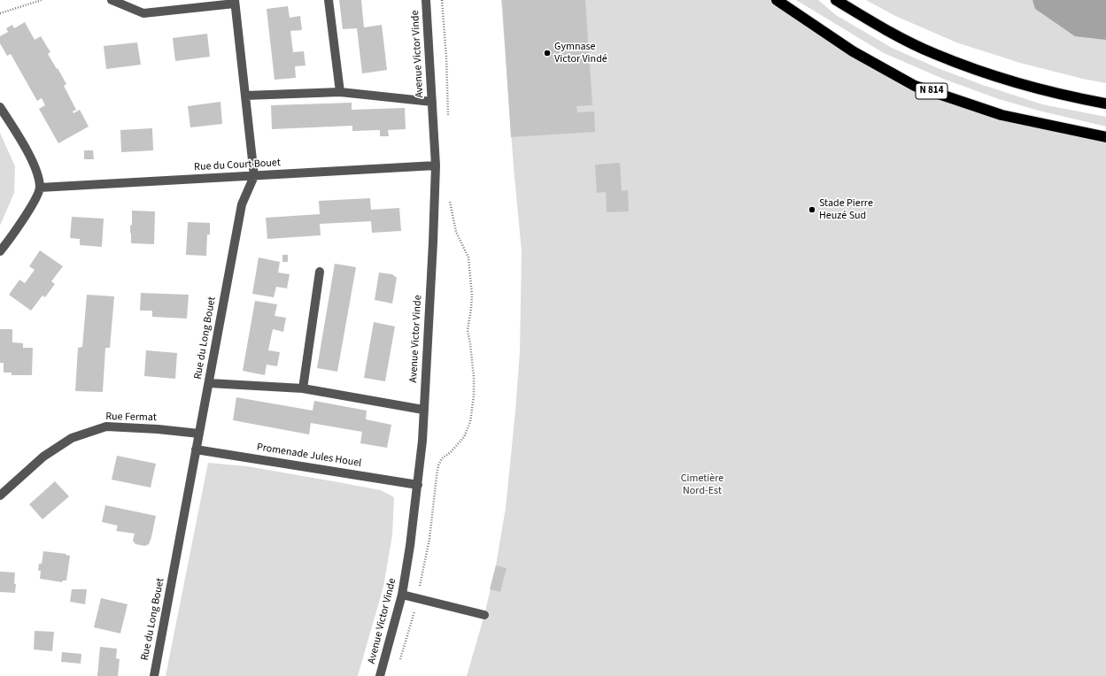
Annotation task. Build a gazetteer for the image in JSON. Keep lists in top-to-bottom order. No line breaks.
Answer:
{"streets":{"highway":["N 814"],"street":["Avenue Victor Vinde","Rue du Court Bouet","Rue du Long Bouet","Rue Fermat","Promenade Jules Houel"]},"crossings":[["Avenue Victor Vinde","Rue du Court Bouet"],["Avenue Victor Vinde","Promenade Jules Houel"],["Rue du Court Bouet","Rue du Long Bouet"],["Rue du Long Bouet","Rue Fermat"],["Rue du Long Bouet","Promenade Jules Houel"]],"parks":["Cimetière Nord-Est"],"places":["Gymnase Victor Vindé","Stade Pierre Heuzé Sud"]}
